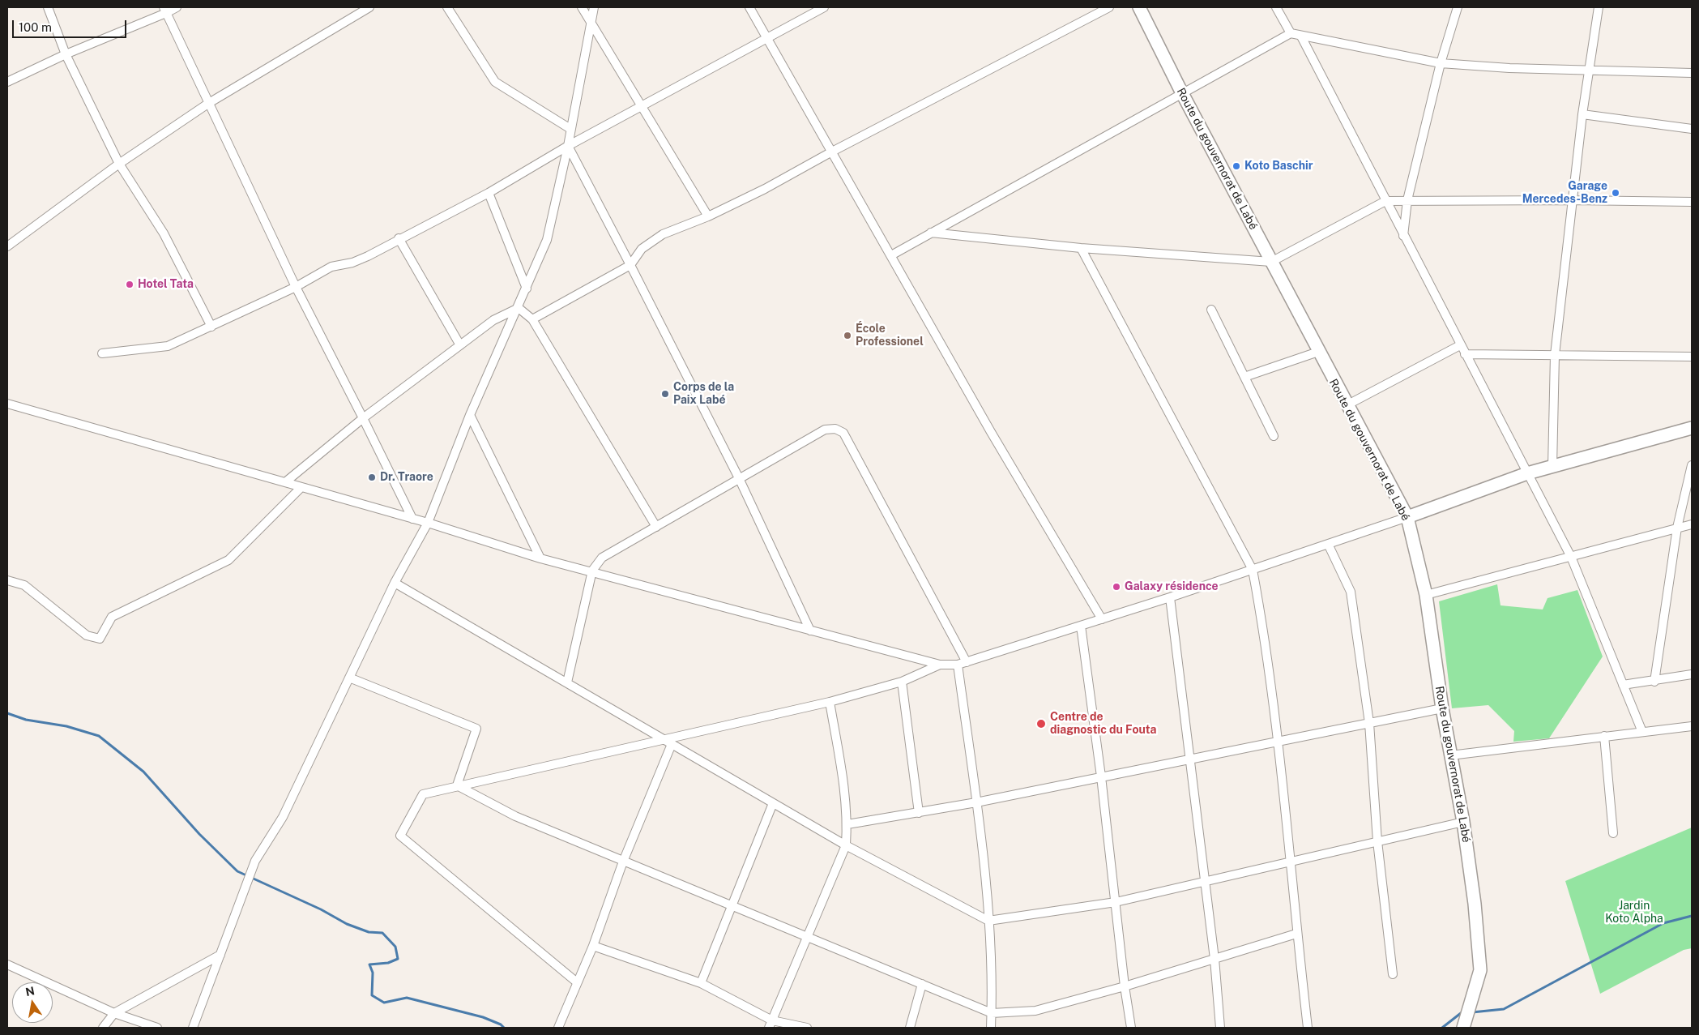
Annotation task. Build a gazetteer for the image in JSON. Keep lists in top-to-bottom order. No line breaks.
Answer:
{"streets":{"street":["Route du gouvernorat de Labé"]},"parks":["Jardin Koto Alpha"],"places":["Koto Baschir","Garage Mercedes-Benz","Hotel Tata","École Professionel","Corps de la Paix Labé","Dr. Traore","Galaxy résidence","Centre de diagnostic du Fouta"],"scale_bar":"100 m","north":"top"}
